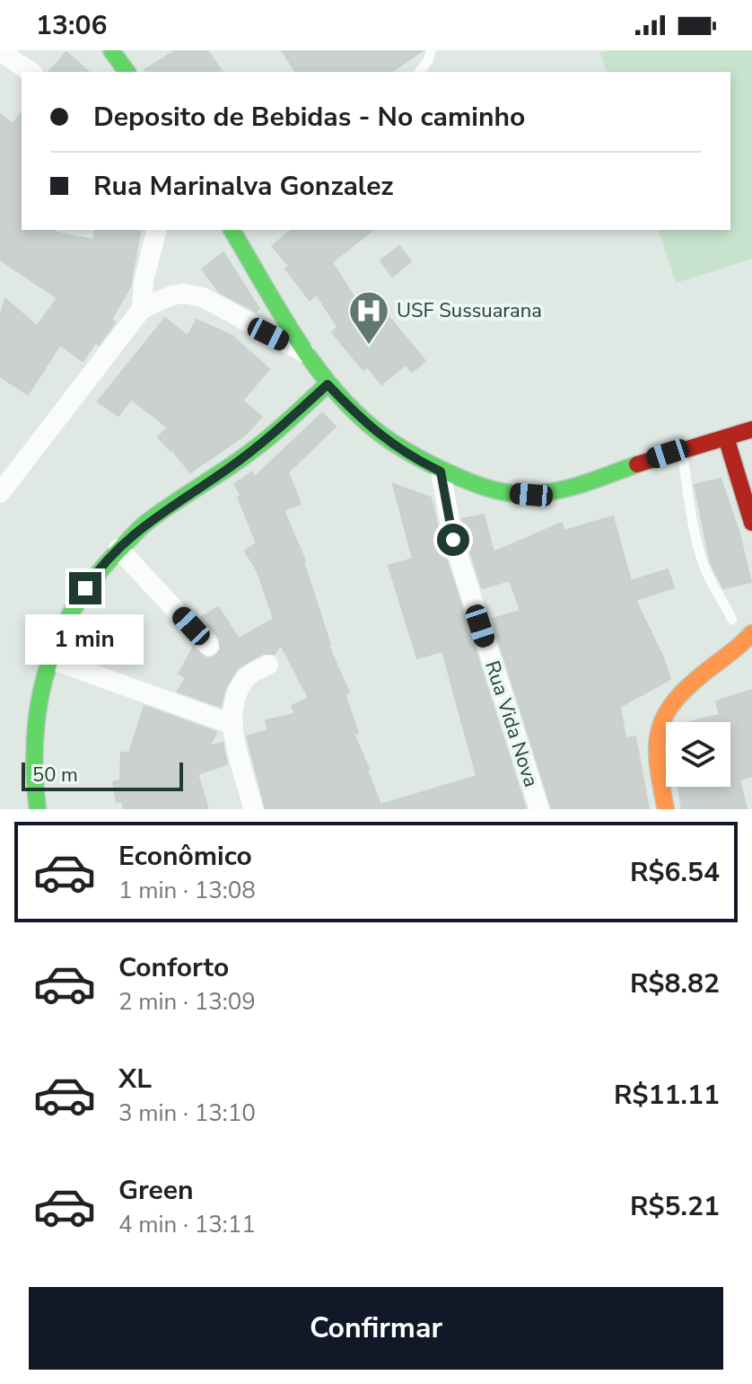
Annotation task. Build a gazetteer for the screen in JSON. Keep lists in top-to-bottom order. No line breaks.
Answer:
{"streets":{"street":["Rua Vida Nova"]},"places":{"hospital":["USF Sussuarana"]},"scale_bar":"50 m","page":{"status":"13:06","banner":["Deposito de Bebidas - No caminho","Rua Marinalva Gonzalez"],"bubble":"1 min","scale":"50 m","list":[{"name":"Econômico","note":"1 min · 13:08","value":"R$6.54"},{"name":"Conforto","note":"2 min · 13:09","value":"R$8.82"},{"name":"XL","note":"3 min · 13:10","value":"R$11.11"},{"name":"Green","note":"4 min · 13:11","value":"R$5.21"}],"buttons":"Confirmar"}}
